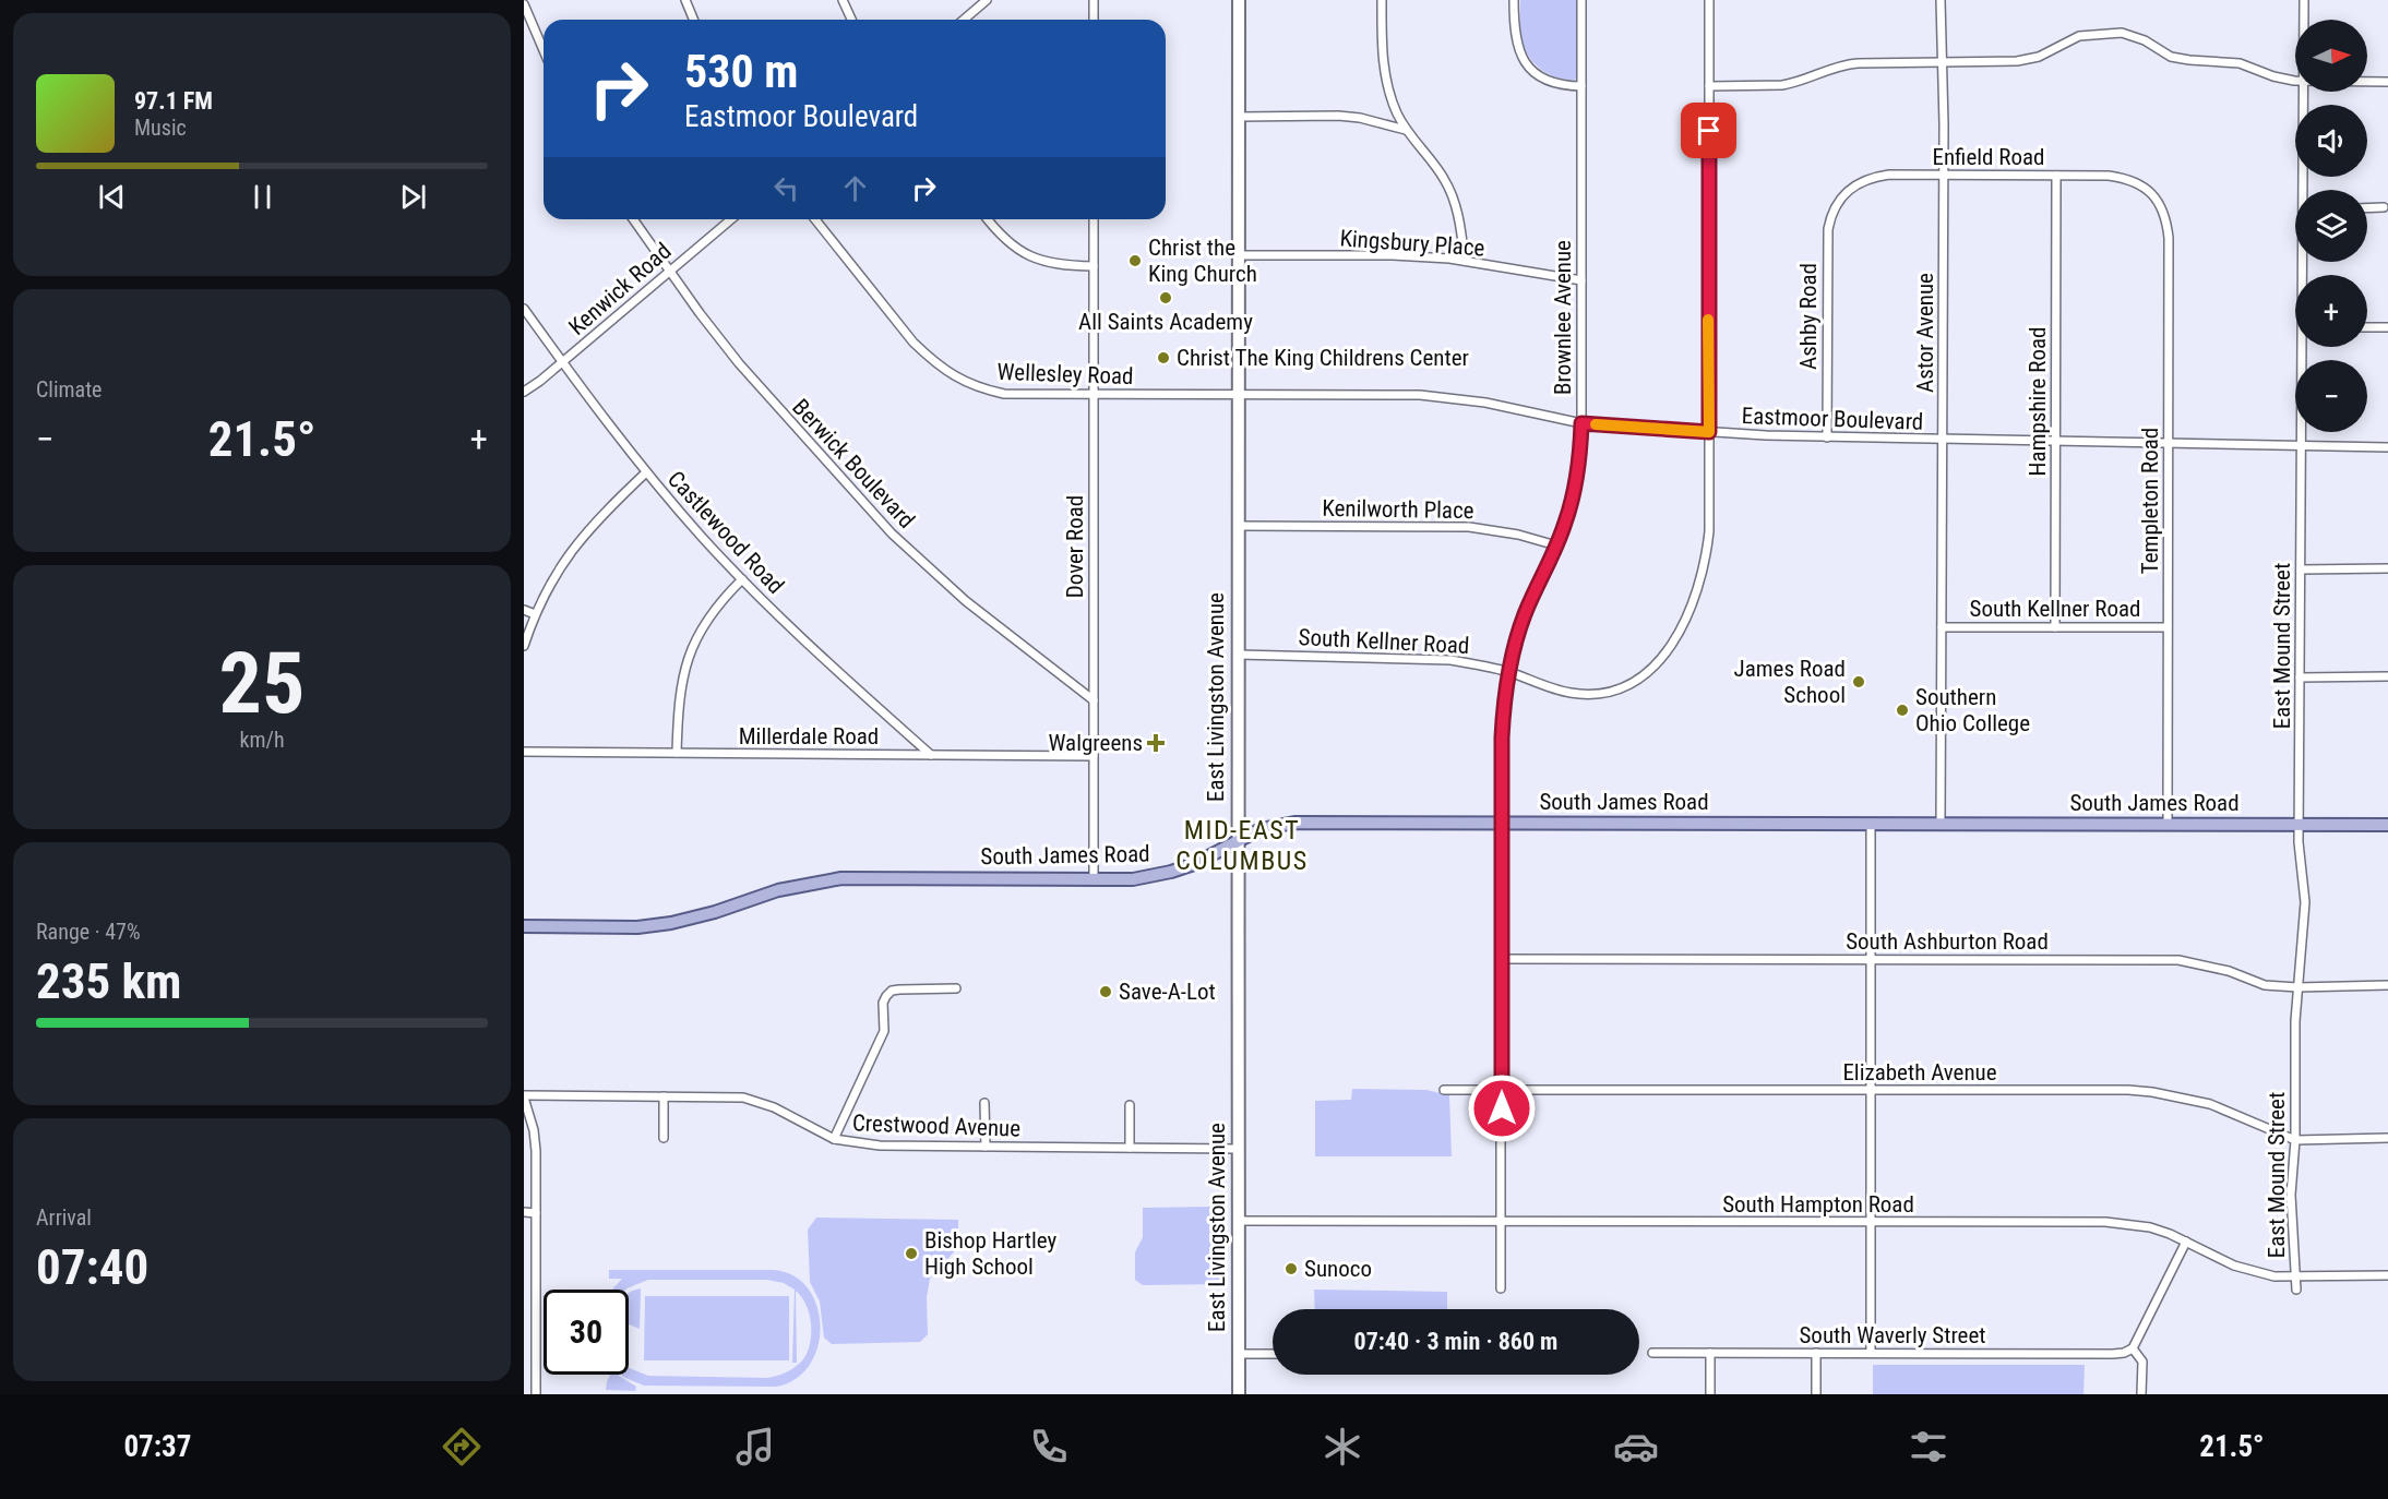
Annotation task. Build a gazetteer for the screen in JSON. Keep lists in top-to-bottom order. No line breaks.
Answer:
{"streets":{"main road":["East Livingston Avenue","South James Road"],"street":["Enfield Road","Kingsbury Place","Kenwick Road","Ashby Road","Brownlee Avenue","Astor Avenue","Wellesley Road","Hampshire Road","Eastmoor Boulevard","Berwick Boulevard","Templeton Road","Kenilworth Place","Castlewood Road","Dover Road","South Kellner Road","East Mound Street","Millerdale Road","South Ashburton Road","Elizabeth Avenue","Crestwood Avenue","South Hampton Road","South Waverly Street"]},"crossings":[["Enfield Road","Ashby Road"],["Enfield Road","Astor Avenue"],["Enfield Road","Hampshire Road"],["Enfield Road","Templeton Road"],["Kingsbury Place","Brownlee Avenue"],["Kingsbury Place","East Livingston Avenue"],["Kenwick Road","Berwick Boulevard"],["Kenwick Road","Castlewood Road"],["Ashby Road","Eastmoor Boulevard"],["Brownlee Avenue","Eastmoor Boulevard"],["Brownlee Avenue","Kenilworth Place"],["Brownlee Avenue","South Kellner Road"],["Brownlee Avenue","South James Road"],["Brownlee Avenue","South Ashburton Road"],["Brownlee Avenue","Elizabeth Avenue"],["Brownlee Avenue","South Hampton Road"],["Astor Avenue","Eastmoor Boulevard"],["Astor Avenue","South Kellner Road"],["Astor Avenue","South James Road"],["Wellesley Road","Eastmoor Boulevard"],["Wellesley Road","Dover Road"],["Wellesley Road","East Livingston Avenue"],["Hampshire Road","Eastmoor Boulevard"],["Hampshire Road","South Kellner Road"],["Eastmoor Boulevard","Templeton Road"],["Eastmoor Boulevard","South Kellner Road"],["Eastmoor Boulevard","East Mound Street"],["Eastmoor Boulevard","East Livingston Avenue"],["Berwick Boulevard","Dover Road"],["Templeton Road","South Kellner Road"],["Templeton Road","South James Road"],["Kenilworth Place","East Livingston Avenue"],["Castlewood Road","Millerdale Road"],["Dover Road","Millerdale Road"],["Dover Road","South James Road"],["South Kellner Road","East Livingston Avenue"],["East Mound Street","South James Road"],["East Mound Street","South Ashburton Road"],["East Mound Street","Elizabeth Avenue"],["East Mound Street","South Hampton Road"],["East Livingston Avenue","South James Road"],["East Livingston Avenue","Crestwood Avenue"],["East Livingston Avenue","South Hampton Road"]],"districts":["MID-EAST COLUMBUS"],"places":{"other":["Christ the King Church","All Saints Academy","Christ The King Childrens Center","James Road School","Southern Ohio College","Save-A-Lot","Bishop Hartley High School","Sunoco"],"health":["Walgreens"]},"north":"right","page":{"map_buttons":["+","−"],"turn":["530 m","Eastmoor Boulevard"],"song":["97.1 FM","Music"],"tile":["Climate",["25","km/h"],["Range · 47%","235 km"],["Arrival","07:40"]],"heat":["−","21.5°","+"],"limit":"30","trip":"07:40 · 3 min · 860 m","tabs":["07:37","21.5°"]}}
